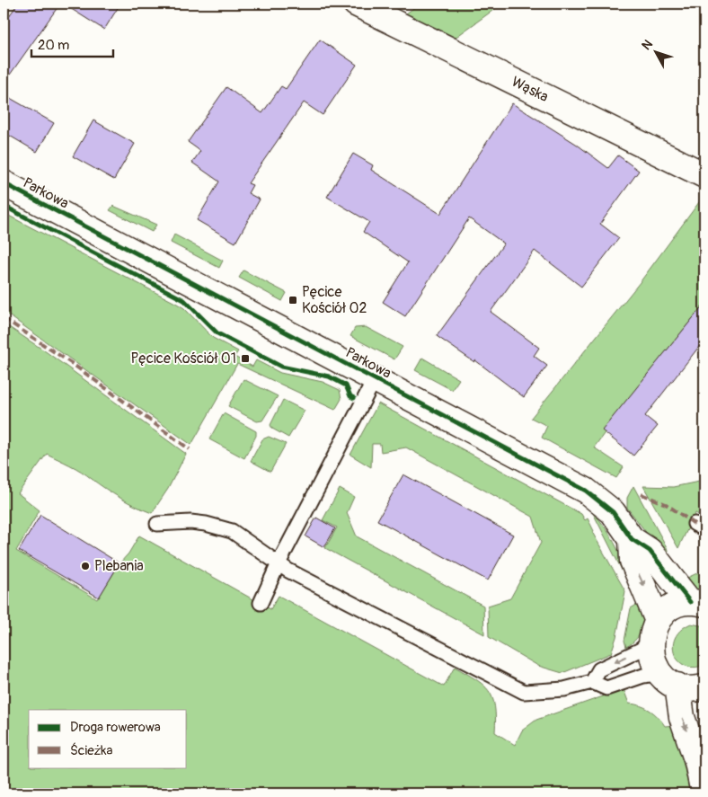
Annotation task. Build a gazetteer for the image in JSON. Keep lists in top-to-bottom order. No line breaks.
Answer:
{"streets":{"street":["Wąska","Parkowa"]},"places":{"transit":["Pęcice Kościół 02","Pęcice Kościół 01"],"other":["Plebania"]},"legend":["Droga rowerowa","Ścieżka"],"scale_bar":"20 m","north":"top left"}
